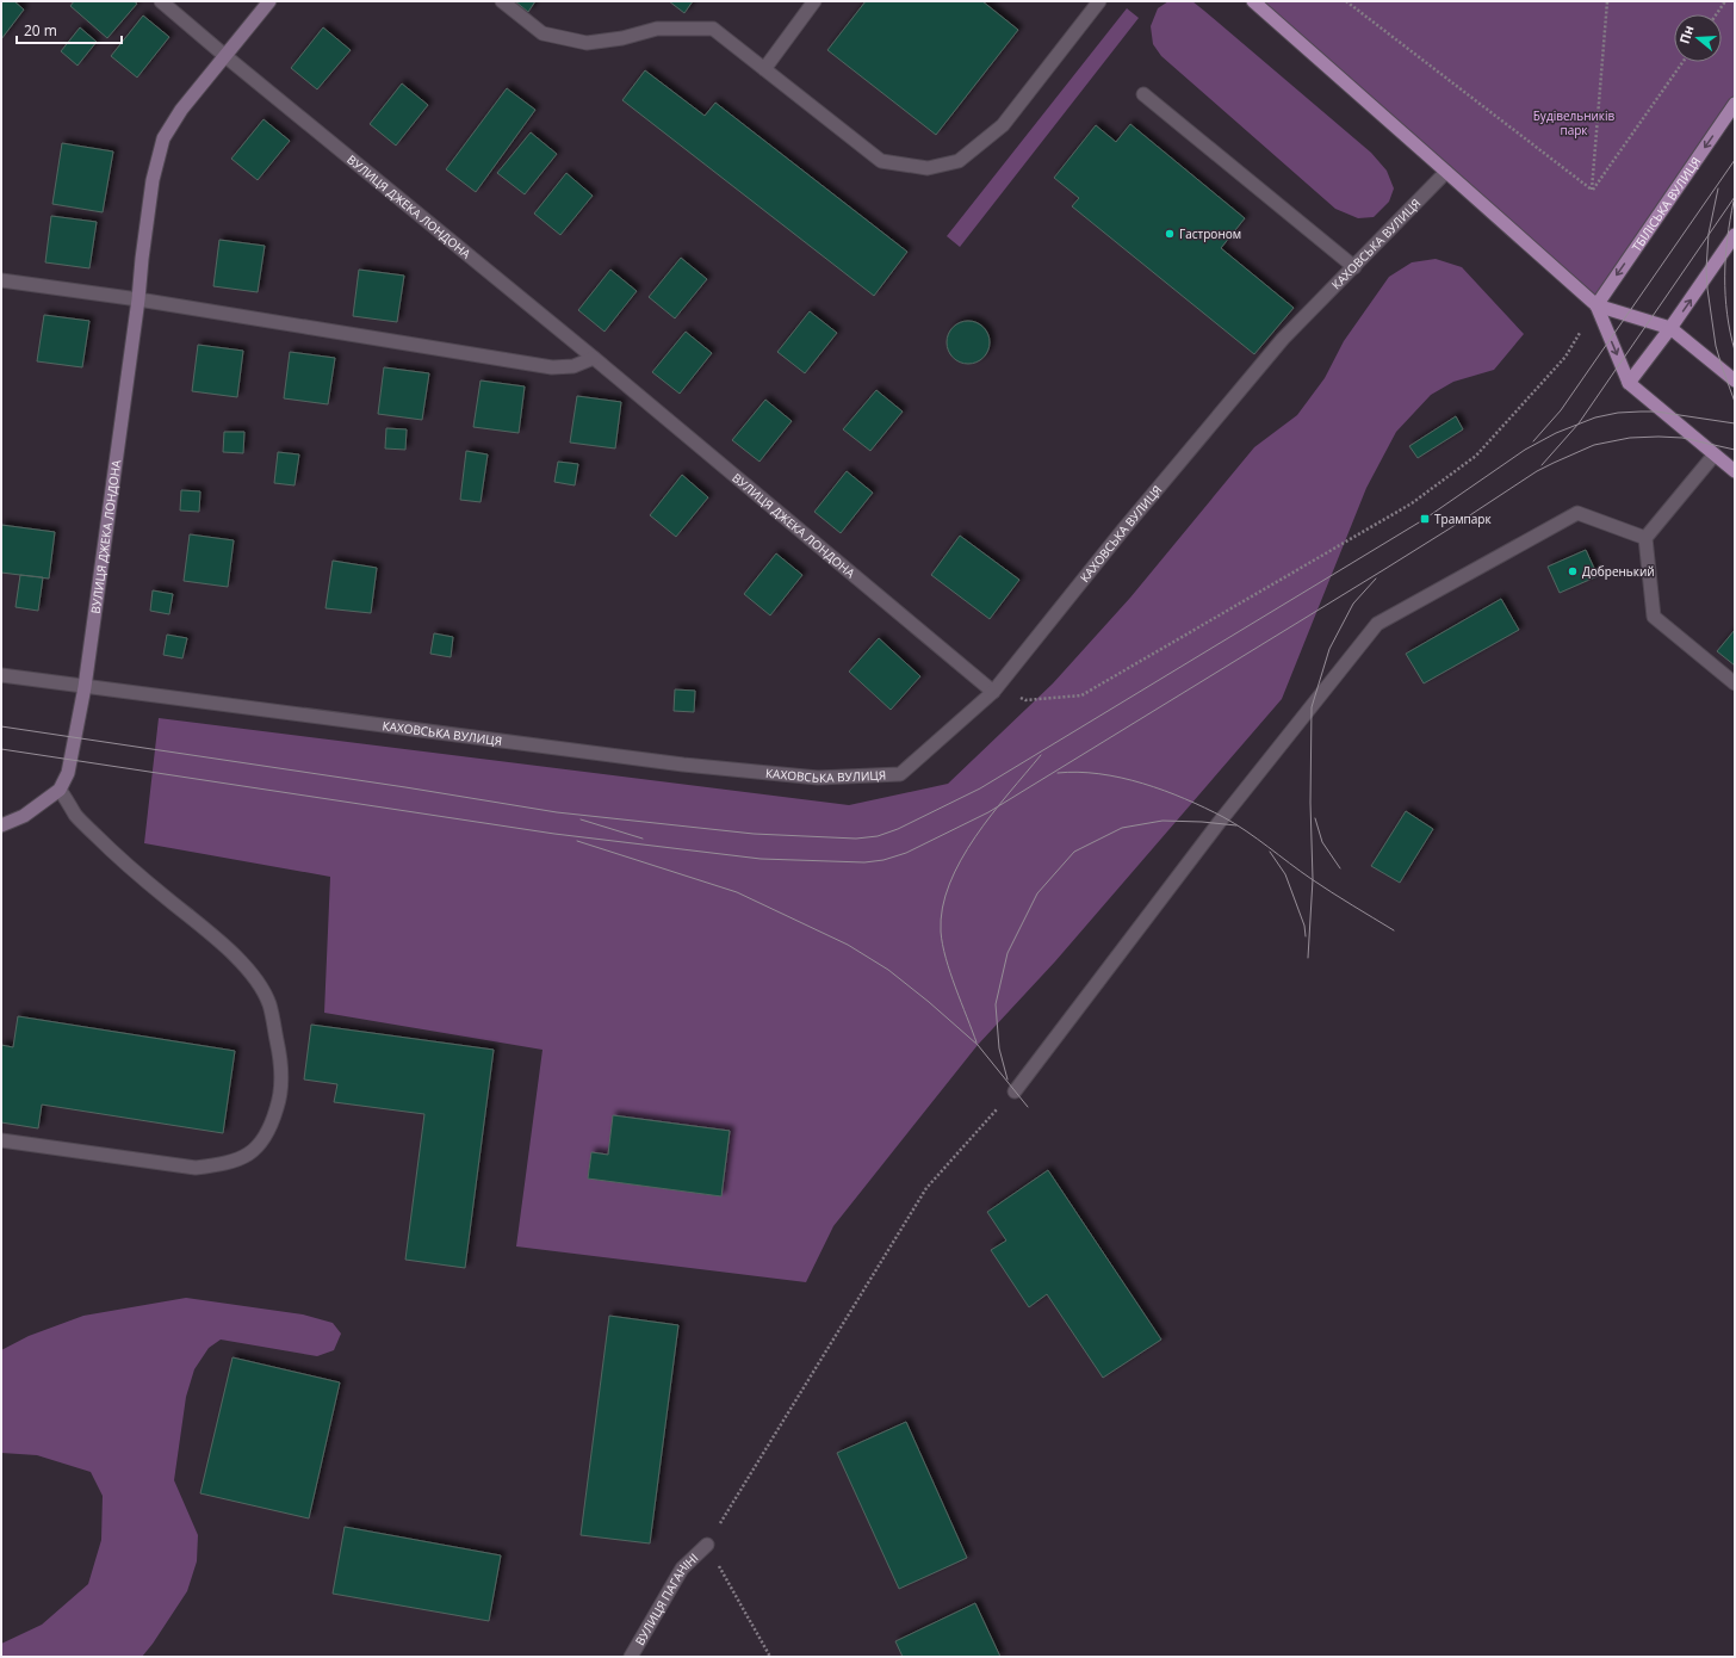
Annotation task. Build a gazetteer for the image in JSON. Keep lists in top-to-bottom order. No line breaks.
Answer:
{"streets":{"main road":["ТБІЛІСЬКА ВУЛИЦЯ","ВУЛИЦЯ ДЖЕКА ЛОНДОНА"],"street":["КАХОВСЬКА ВУЛИЦЯ","ВУЛИЦЯ ПАГАНІНІ"]},"crossings":[["ВУЛИЦЯ ДЖЕКА ЛОНДОНА","КАХОВСЬКА ВУЛИЦЯ"]],"parks":["Будівельників парк"],"places":{"other":["Гастроном","Добренький"],"transit":["Трампарк"]},"scale_bar":"20 m","north":"left"}
